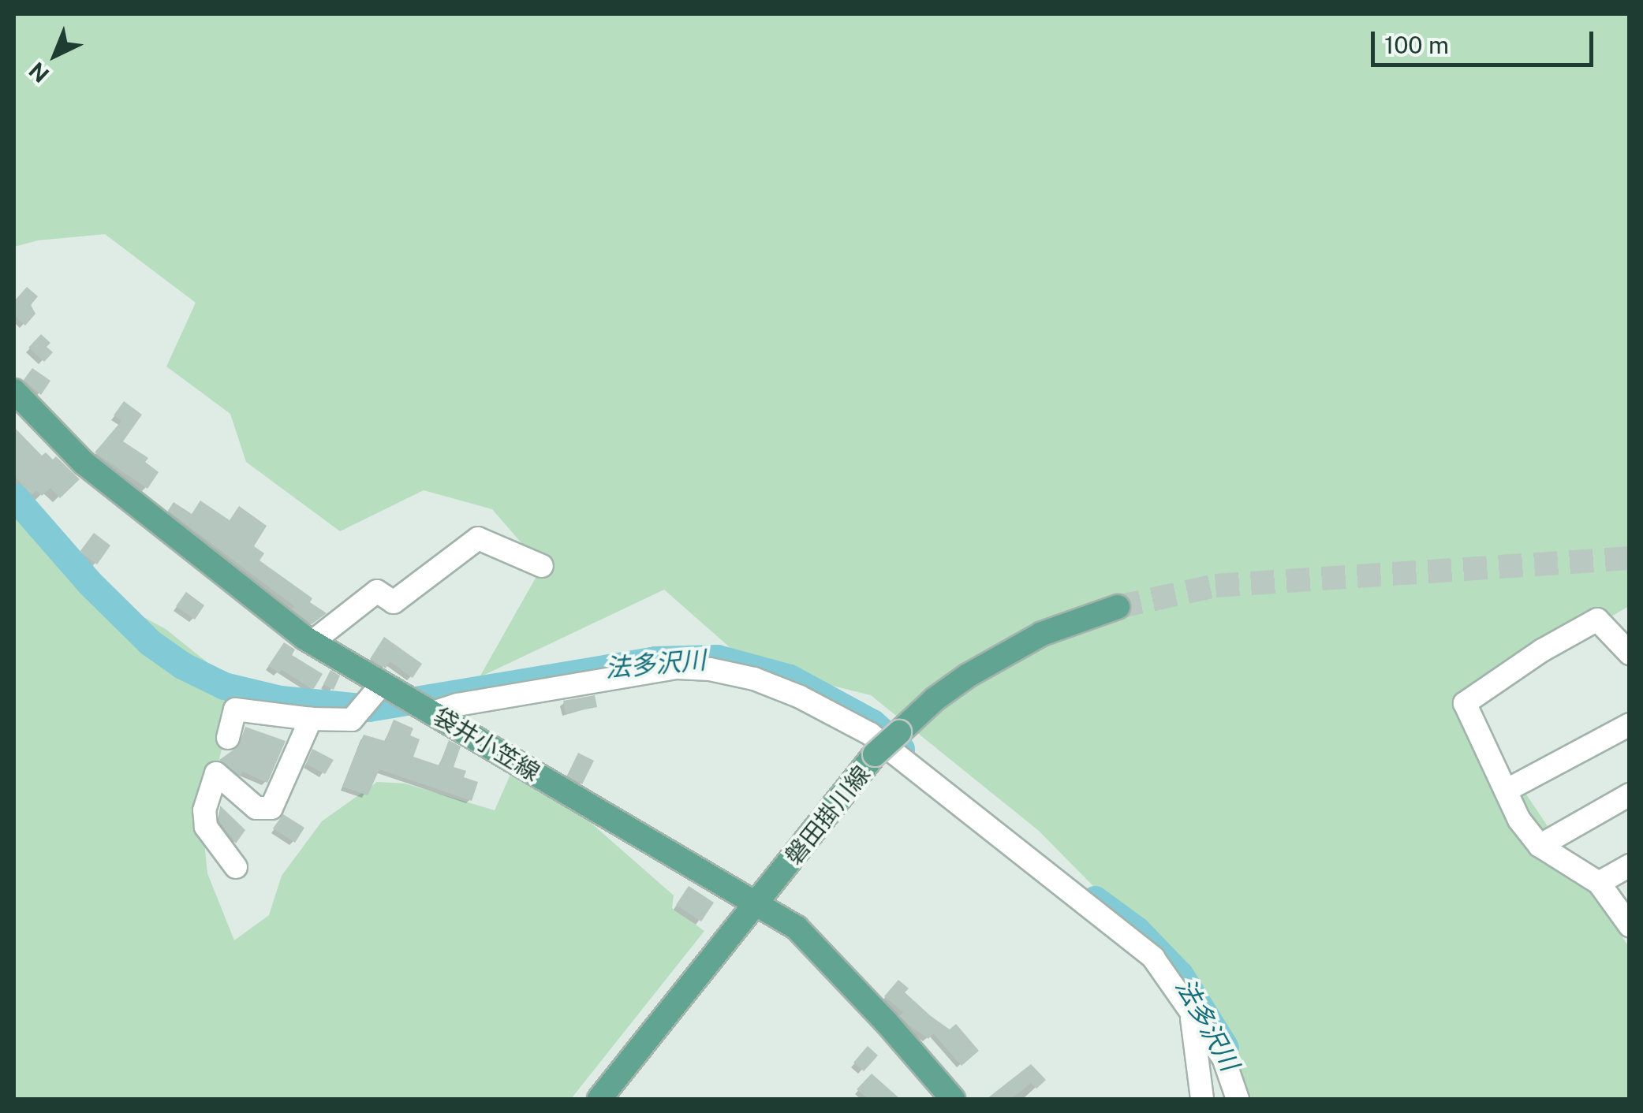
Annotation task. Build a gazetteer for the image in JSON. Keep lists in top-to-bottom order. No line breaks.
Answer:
{"streets":{"main road":["袋井小笠線","磐田掛川線"]},"crossings":[["袋井小笠線","磐田掛川線"]],"water":["法多沢川"],"scale_bar":"100 m","north":"bottom left"}
